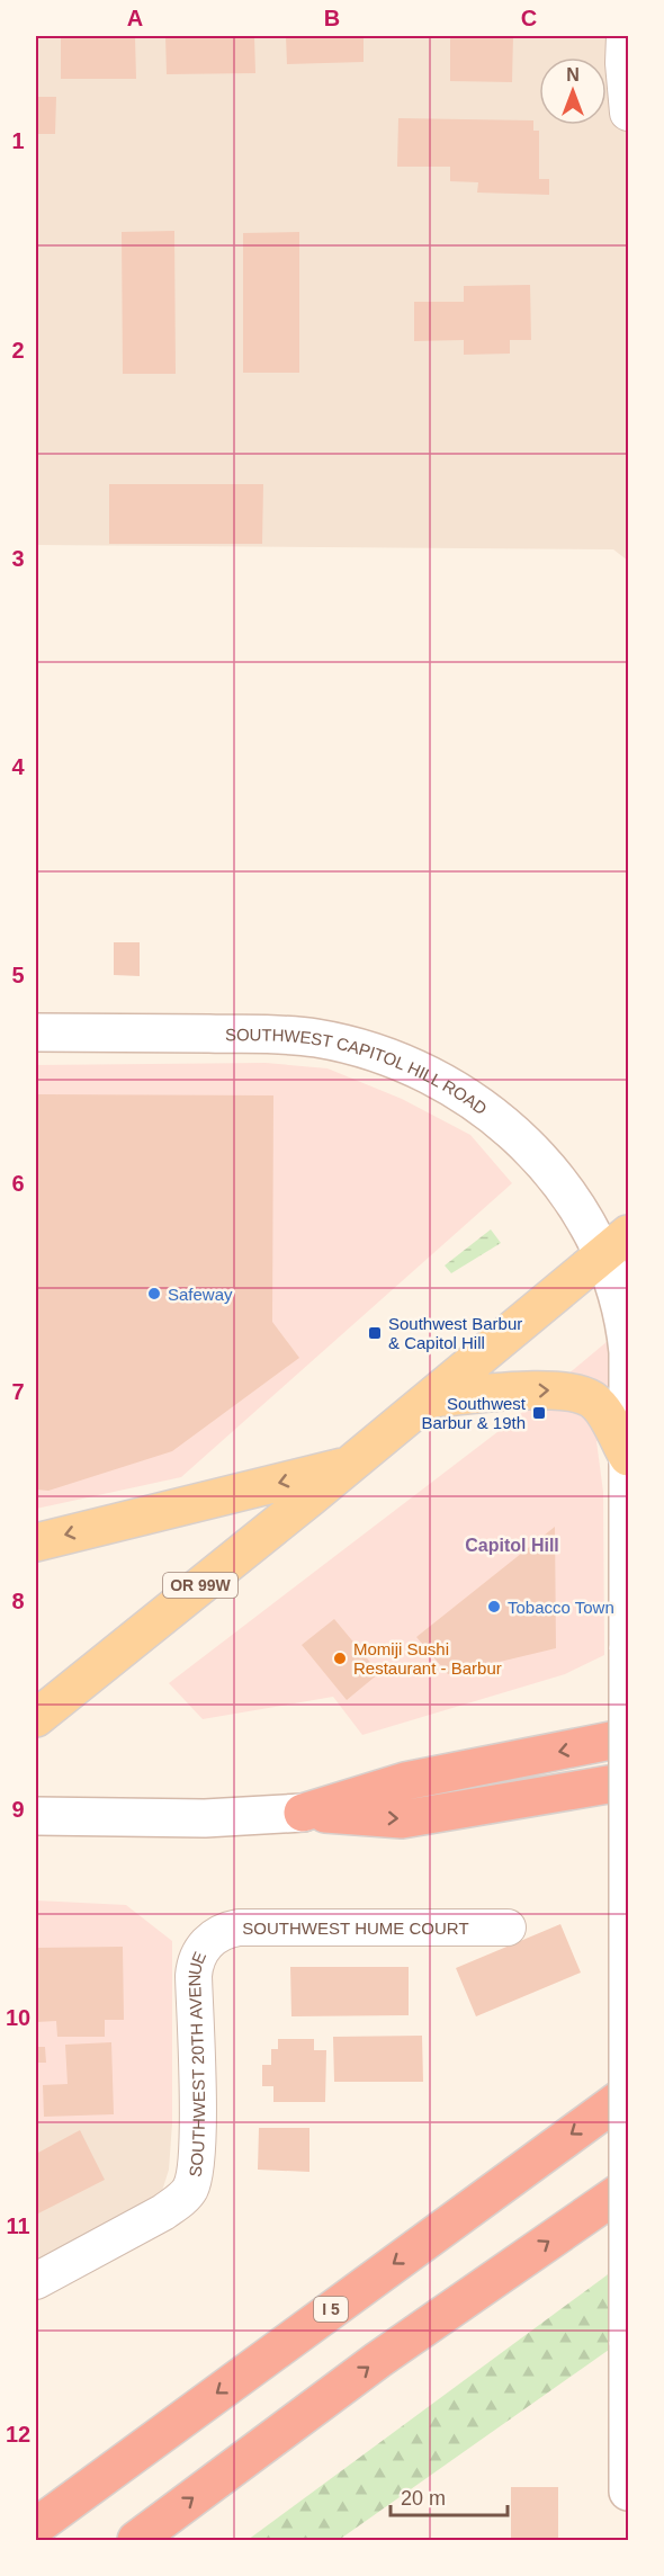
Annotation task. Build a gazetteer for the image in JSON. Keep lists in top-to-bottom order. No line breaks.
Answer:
{"streets":{"highway":["I 5"],"main road":["OR 99W"],"street":["SOUTHWEST CAPITOL HILL ROAD","SOUTHWEST HUME COURT","SOUTHWEST 20TH AVENUE"]},"crossings":[["SOUTHWEST CAPITOL HILL ROAD","OR 99W"],["SOUTHWEST HUME COURT","SOUTHWEST 20TH AVENUE"]],"districts":["Capitol Hill"],"places":{"other":["Safeway","Tobacco Town","Momiji Sushi Restaurant - Barbur"],"transit":["Southwest Barbur & Capitol Hill","Southwest Barbur & 19th"]},"scale_bar":"20 m","north":"top","grid":{"columns":["A","B","C"],"rows":["1","2","3","4","5","6","7","8","9","10","11","12"]}}
